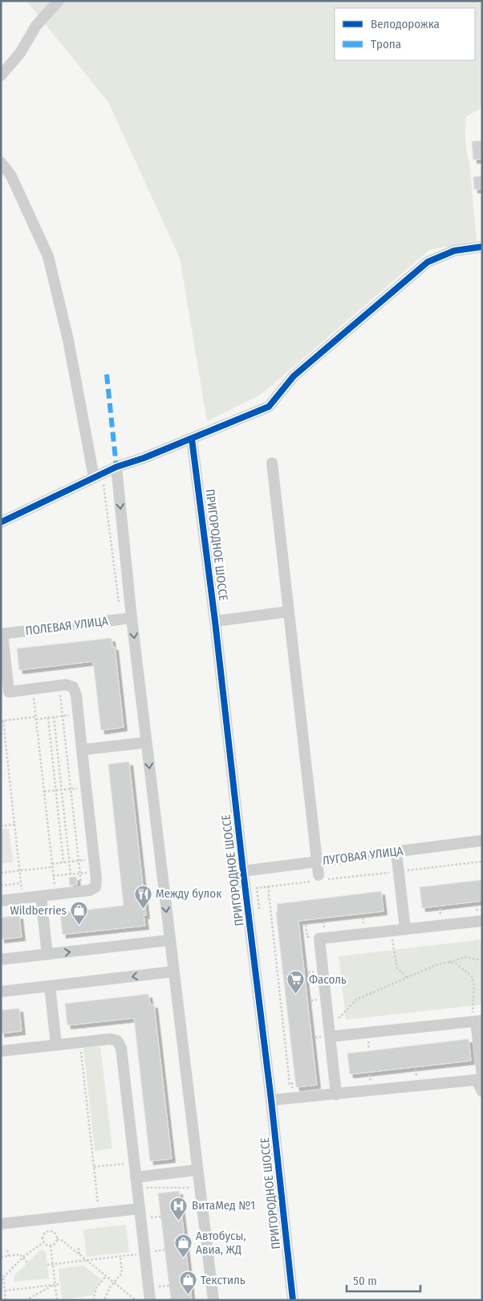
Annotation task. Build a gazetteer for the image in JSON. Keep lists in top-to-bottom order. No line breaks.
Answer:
{"streets":{"street":["ПРИГОРОДНОЕ ШОССЕ","ПОЛЕВАЯ УЛИЦА","ЛУГОВАЯ УЛИЦА"]},"crossings":[["ПРИГОРОДНОЕ ШОССЕ","ЛУГОВАЯ УЛИЦА"]],"places":{"restaurant":["Между булок"],"shop":["Wildberries","Автобусы, Авиа, ЖД","Текстиль"],"supermarket":["Фасоль"],"hospital":["ВитаМед №1"]},"legend":["Велодорожка","Тропа"],"scale_bar":"50 m"}
